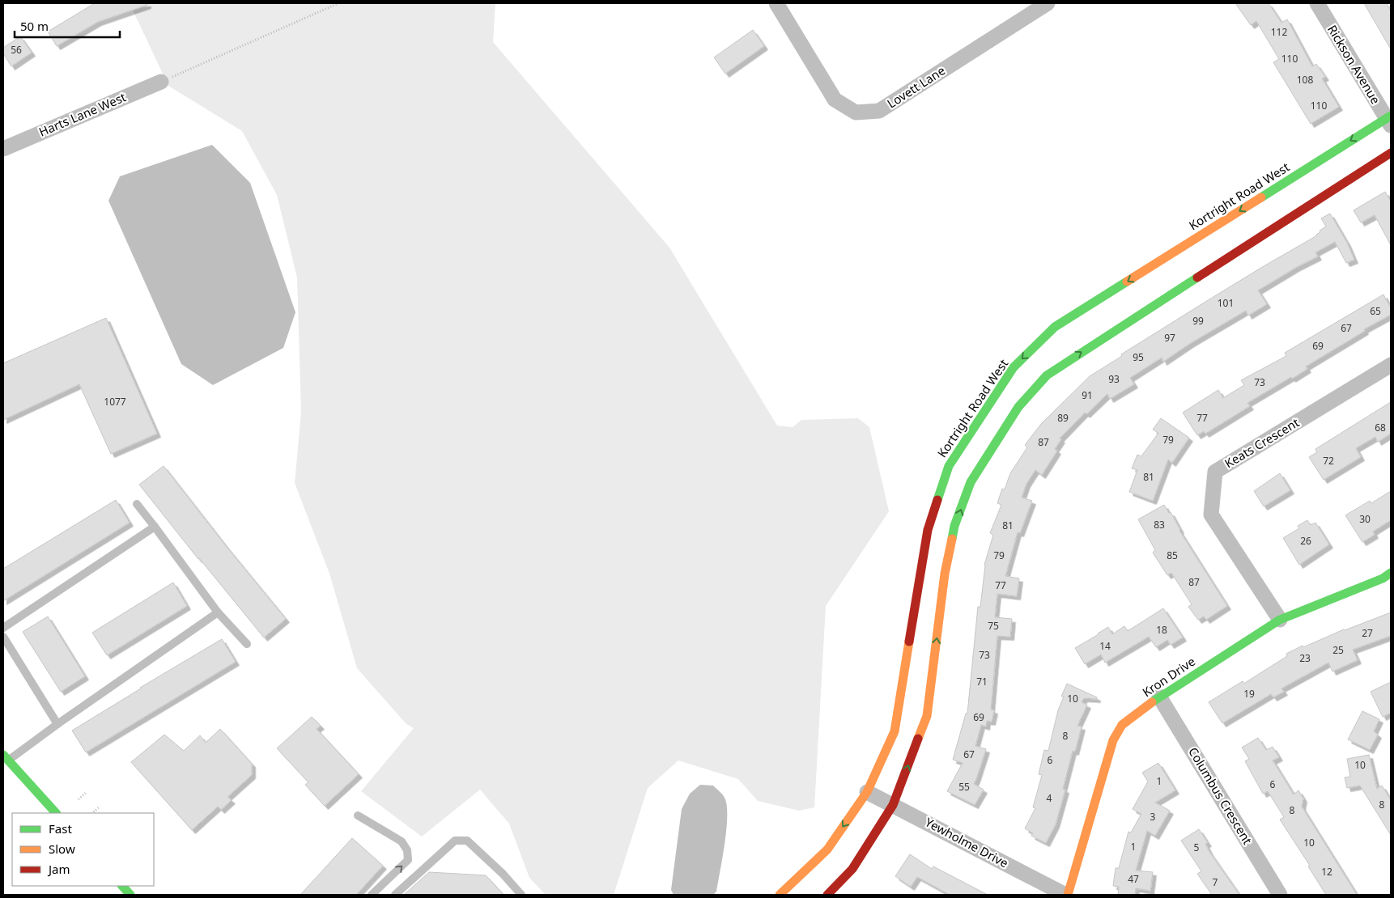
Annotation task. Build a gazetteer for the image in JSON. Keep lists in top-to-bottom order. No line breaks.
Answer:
{"streets":{"street":["Rickson Avenue","Lovett Lane","Harts Lane West","Kortright Road West","Keats Crescent","Kron Drive","Columbus Crescent","Yewholme Drive"]},"crossings":[["Rickson Avenue","Kortright Road West"],["Kortright Road West","Yewholme Drive"],["Keats Crescent","Kron Drive"],["Kron Drive","Columbus Crescent"],["Kron Drive","Yewholme Drive"]],"house_numbers":["112","56","110","108","110","101","65","99","67","97","69","95","93","73","91","1077","89","77","68","79","87","72","81","30","83","81","26","79","85","87","77","75","18","27","14","25","73","23","71","19","10","69","8","67","6","10","1","6","55","4","8","8","3","10","1","5","12","47","7"],"legend":["Fast","Slow","Jam"],"scale_bar":"50 m"}
